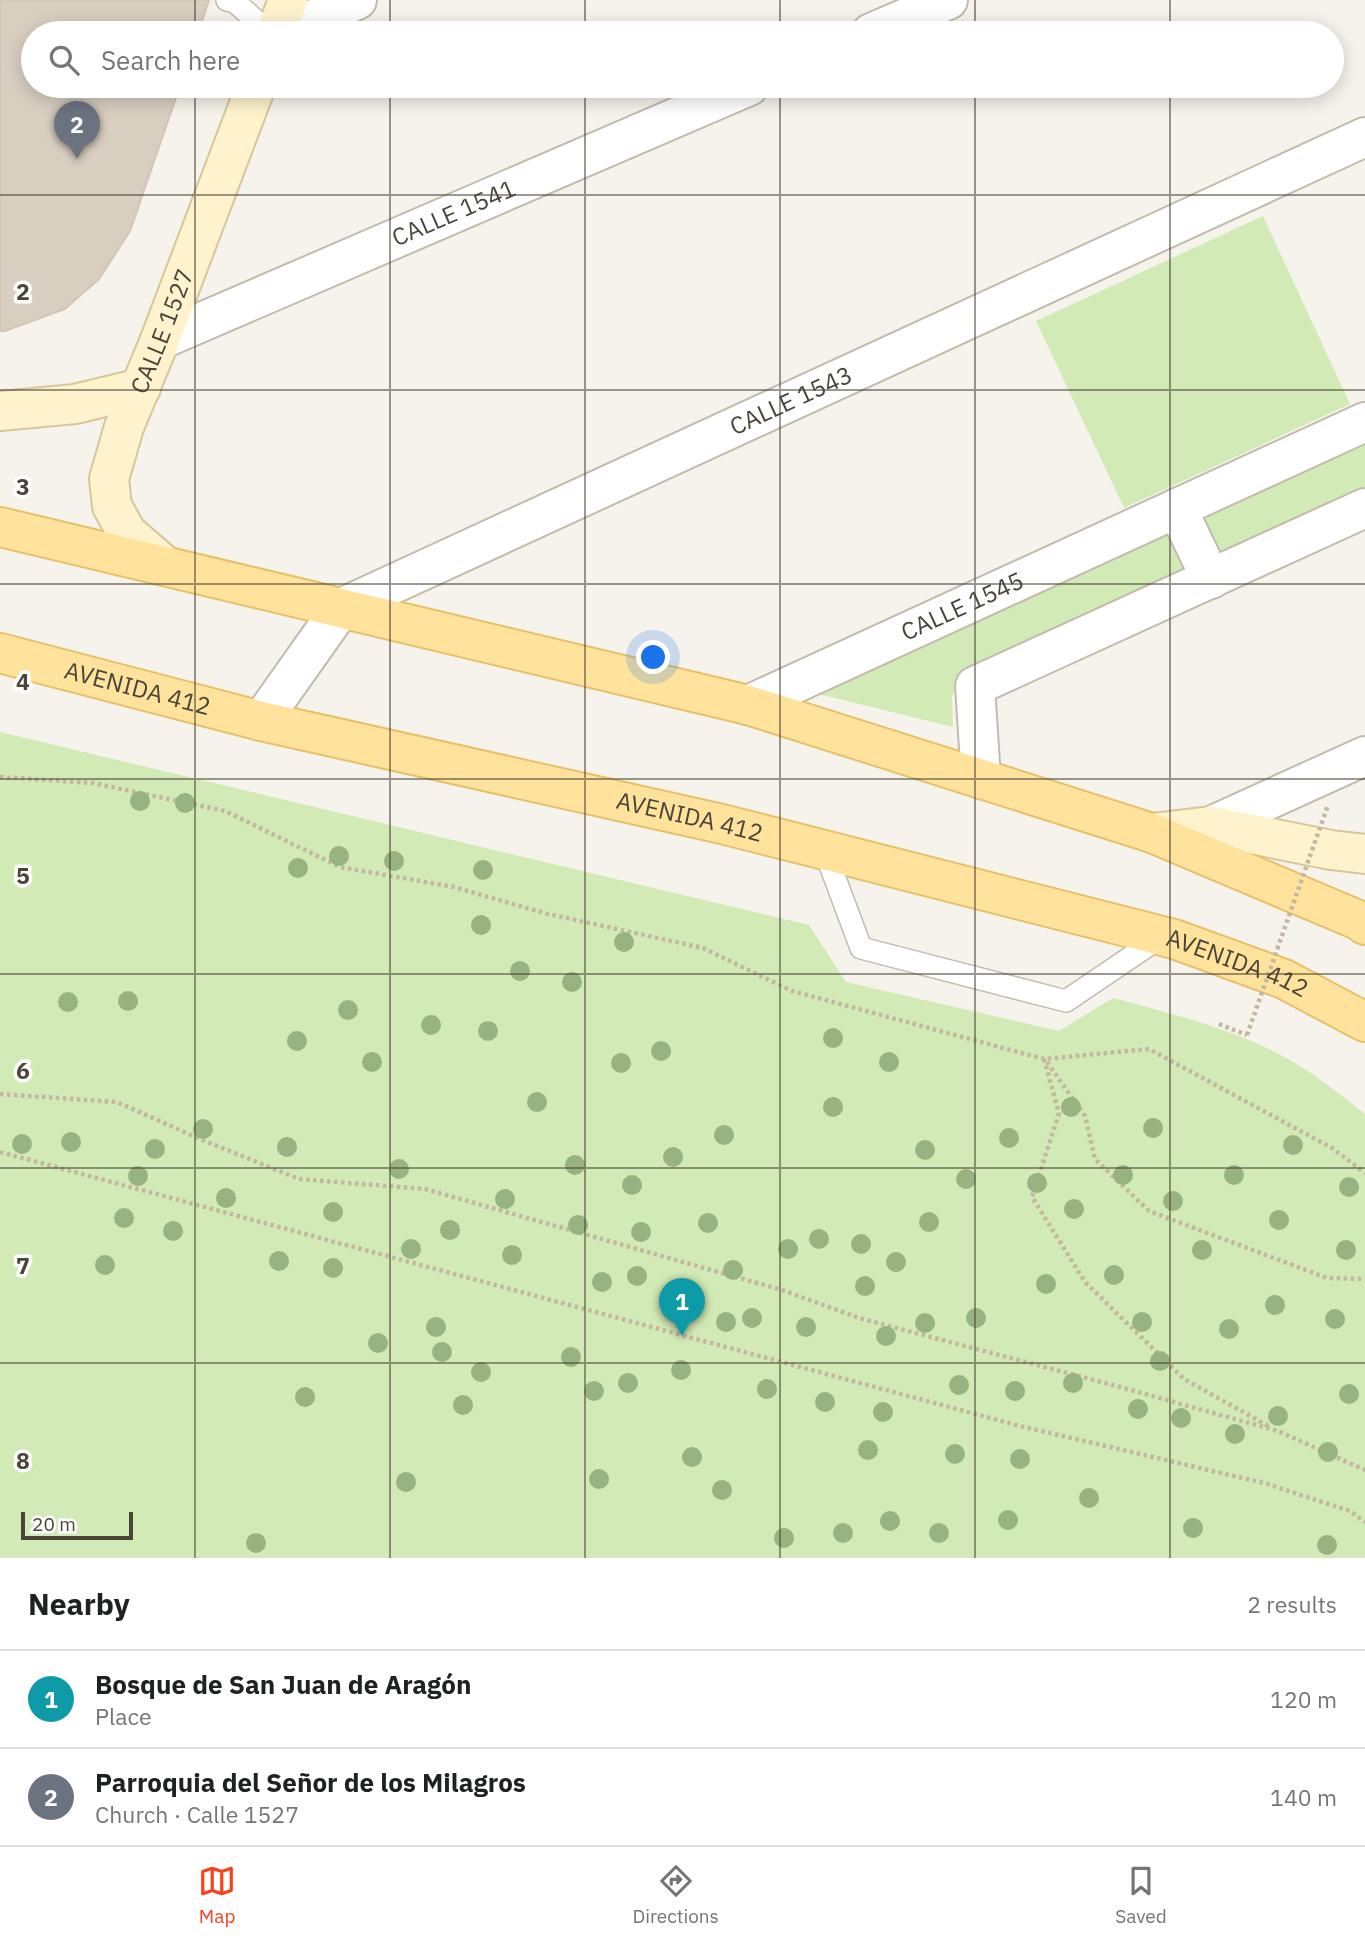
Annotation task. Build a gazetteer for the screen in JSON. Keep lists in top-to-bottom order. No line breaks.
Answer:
{"streets":{"main road":["AVENIDA 412"],"street":["CALLE 1541","CALLE 1527","CALLE 1543","CALLE 1545"]},"crossings":[["CALLE 1541","CALLE 1527"]],"scale_bar":"20 m","page":{"search":"Search here","pins":["2","1"],"scale":"20 m","heading":["Nearby","2 results"],"list":[{"mark":"1","name":"Bosque de San Juan de Aragón","note":"Place","value":"120 m"},{"mark":"2","name":"Parroquia del Señor de los Milagros","note":"Church · Calle 1527","value":"140 m"}],"nav":["Map","Directions","Saved"]},"grid":{"rows":["2","3","4","5","6","7","8"]}}
